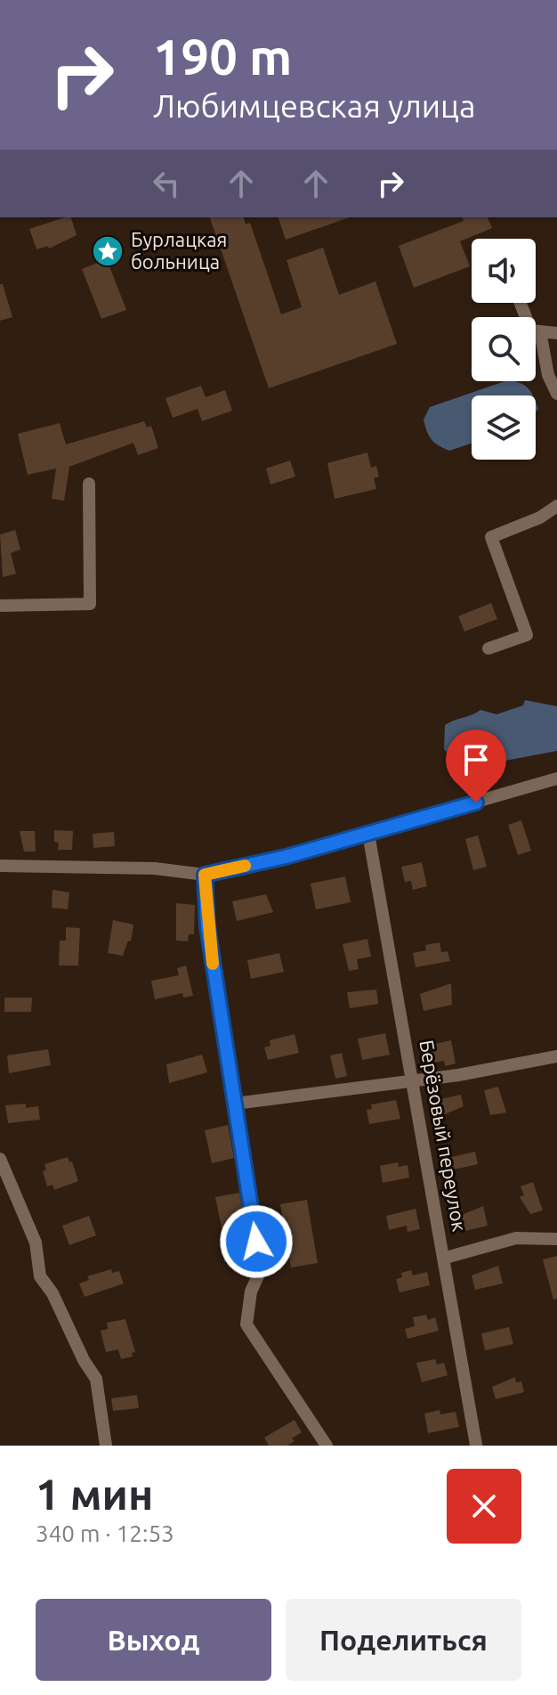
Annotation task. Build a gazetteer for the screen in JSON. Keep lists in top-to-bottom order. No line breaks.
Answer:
{"streets":{"street":["Берёзовый переулок"]},"places":{"place":["Бурлацкая больница"]},"page":{"turn":["190 m","Любимцевская улица"],"heading":["1 мин","340 m · 12:53"],"buttons":["Выход","Поделиться"]}}
